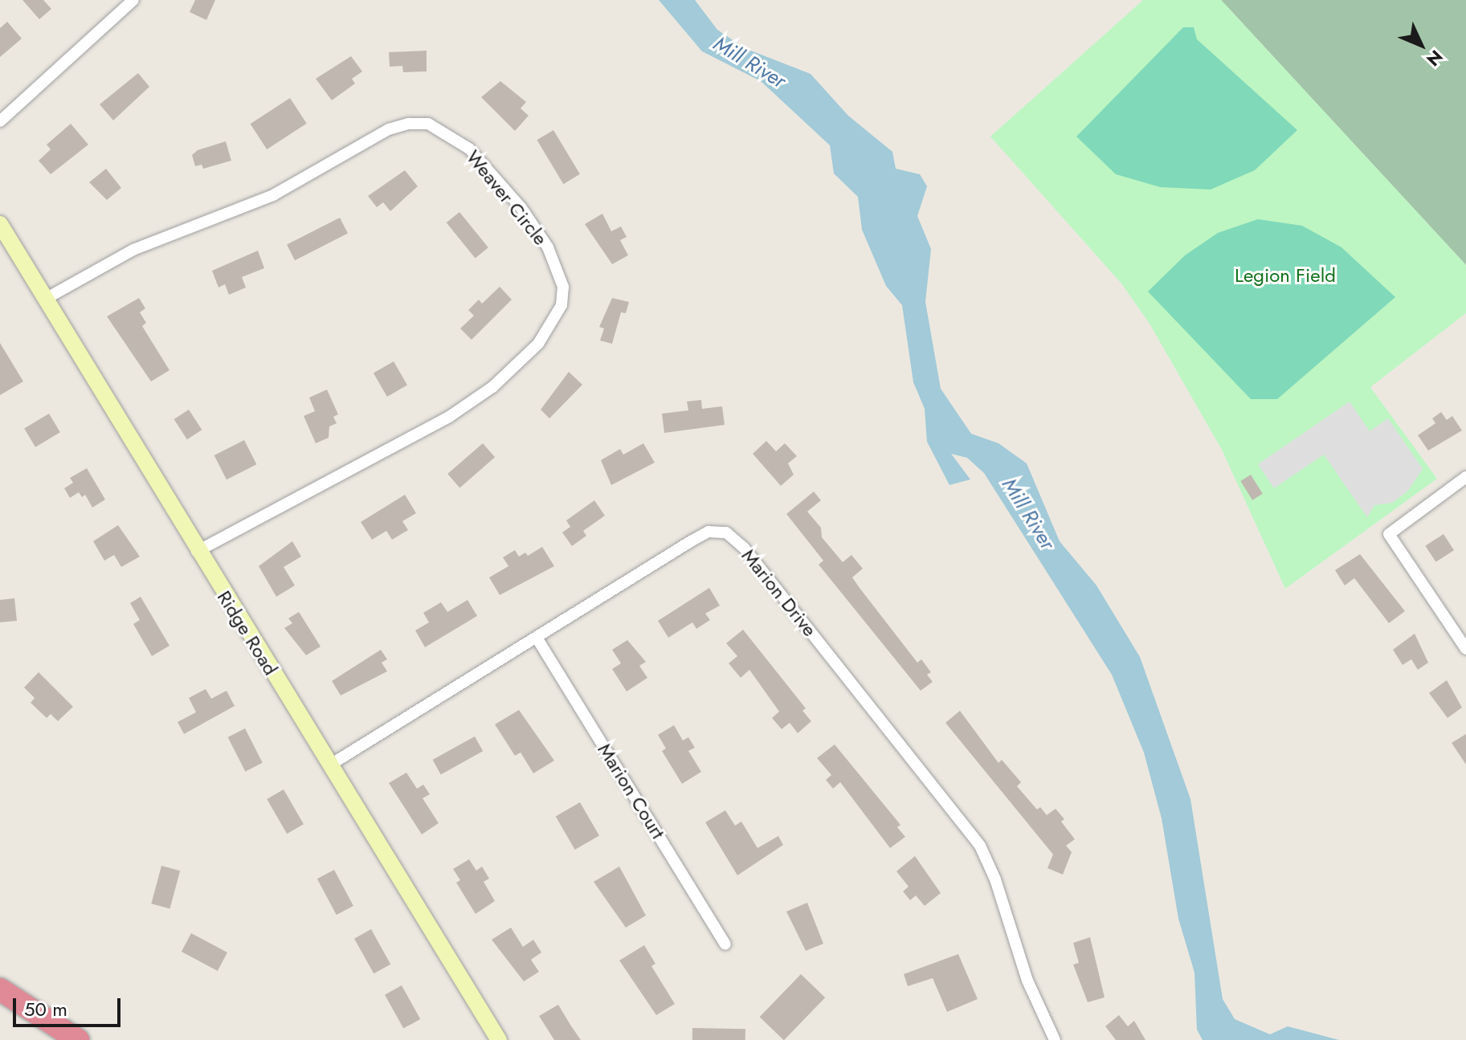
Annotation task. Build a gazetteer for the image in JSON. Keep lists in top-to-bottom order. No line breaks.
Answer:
{"streets":{"main road":["Ridge Road"],"street":["Weaver Circle","Marion Drive","Marion Court"]},"crossings":[["Weaver Circle","Ridge Road"],["Marion Drive","Ridge Road"],["Marion Drive","Marion Court"]],"water":["Mill River"],"parks":["Legion Field"],"scale_bar":"50 m","north":"bottom right"}
